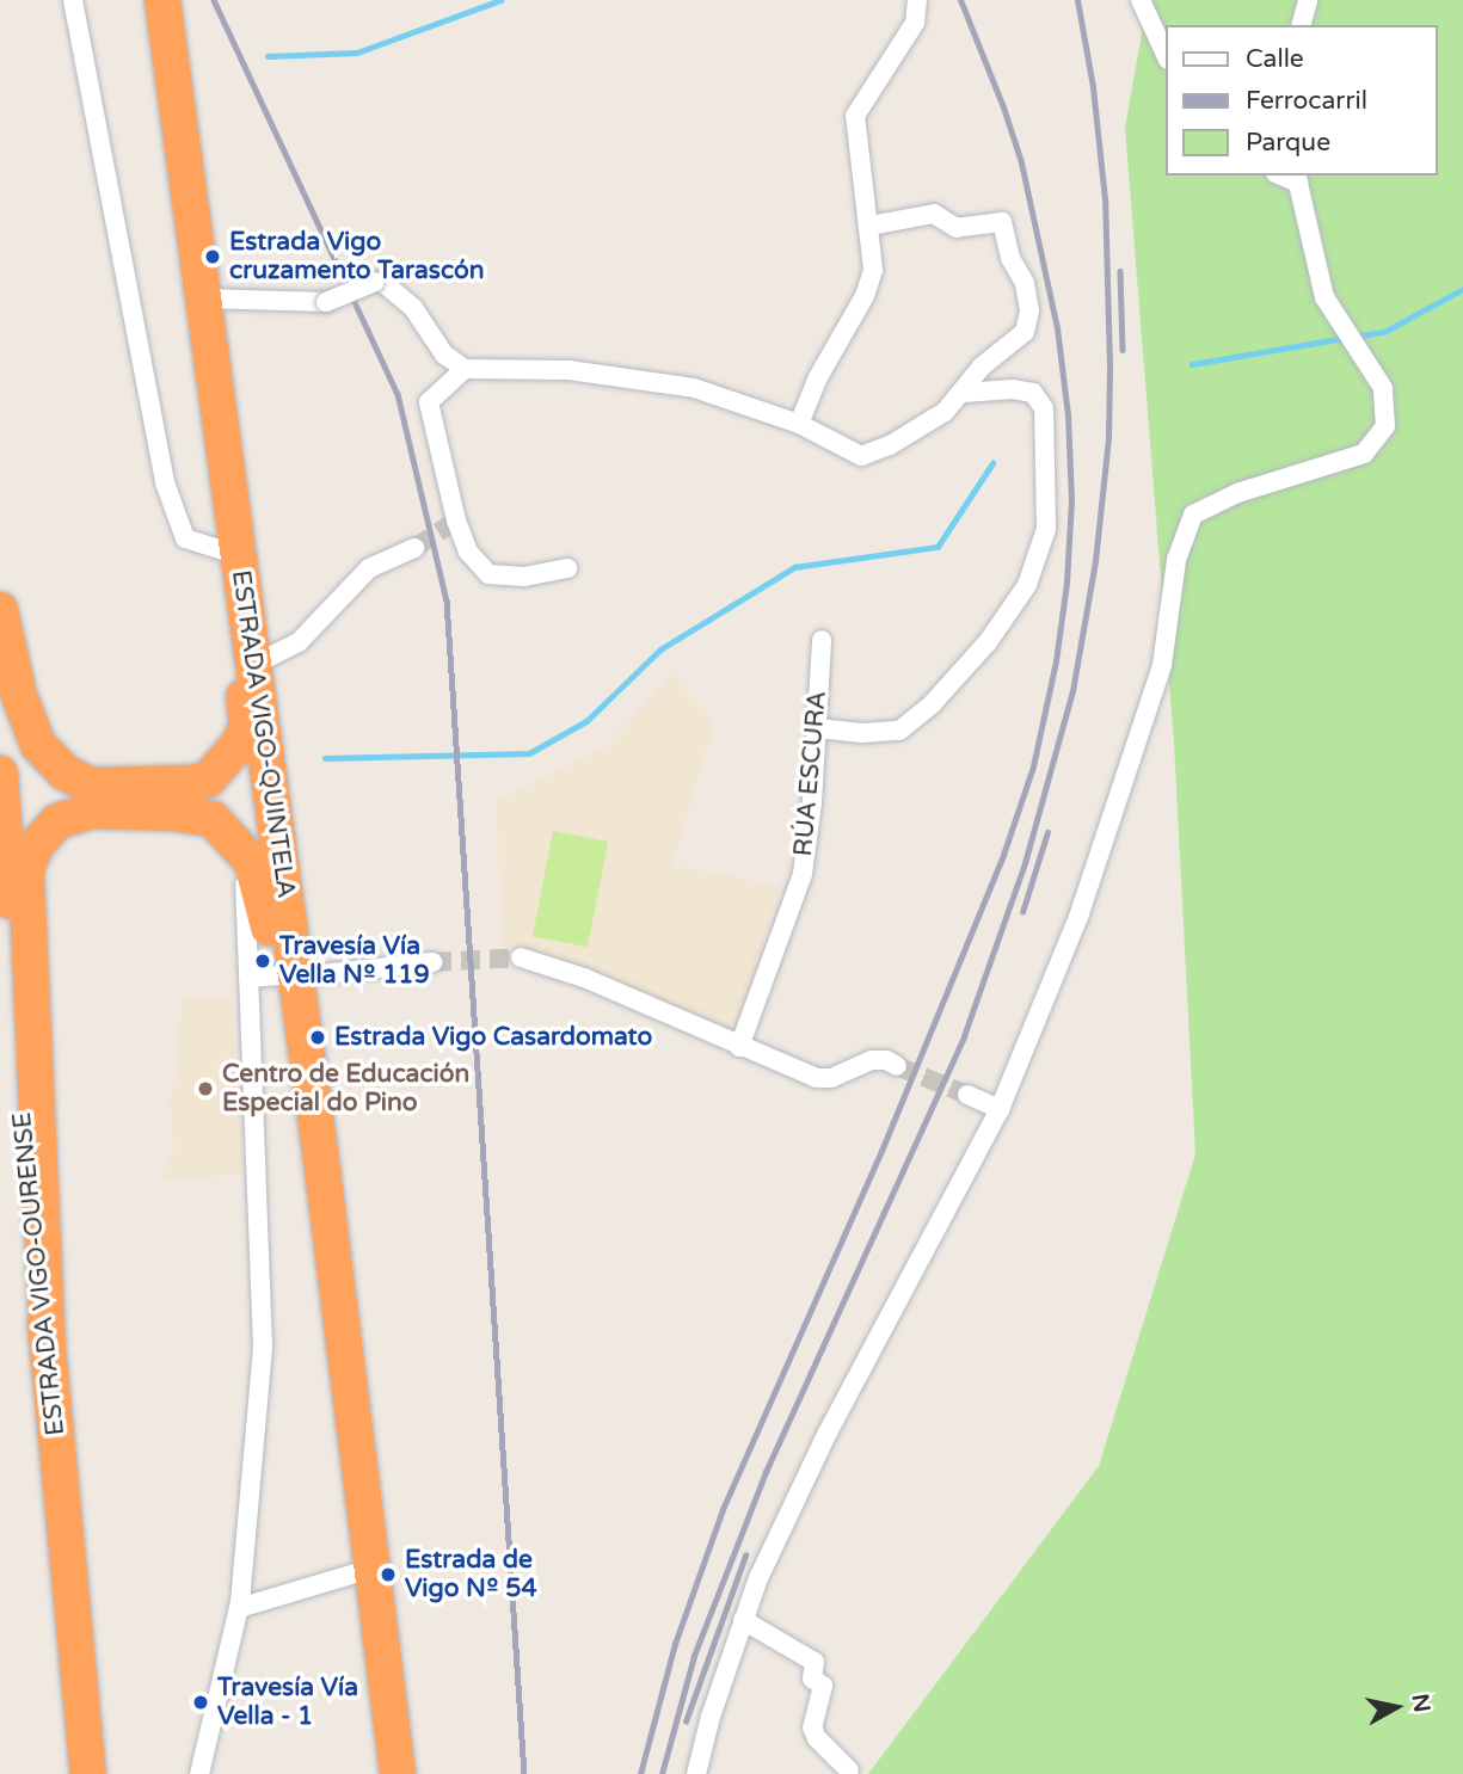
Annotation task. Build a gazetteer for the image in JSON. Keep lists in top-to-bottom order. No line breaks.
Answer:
{"streets":{"highway":["ESTRADA VIGO-QUINTELA","ESTRADA VIGO-OURENSE"],"street":["RÚA ESCURA"]},"places":["Estrada Vigo cruzamento Tarascón","Travesía Vía Vella Nº 119","Estrada Vigo Casardomato","Centro de Educación Especial do Pino","Estrada de Vigo Nº 54","Travesía Vía Vella - 1"],"legend":["Calle","Ferrocarril","Parque"],"north":"right"}
